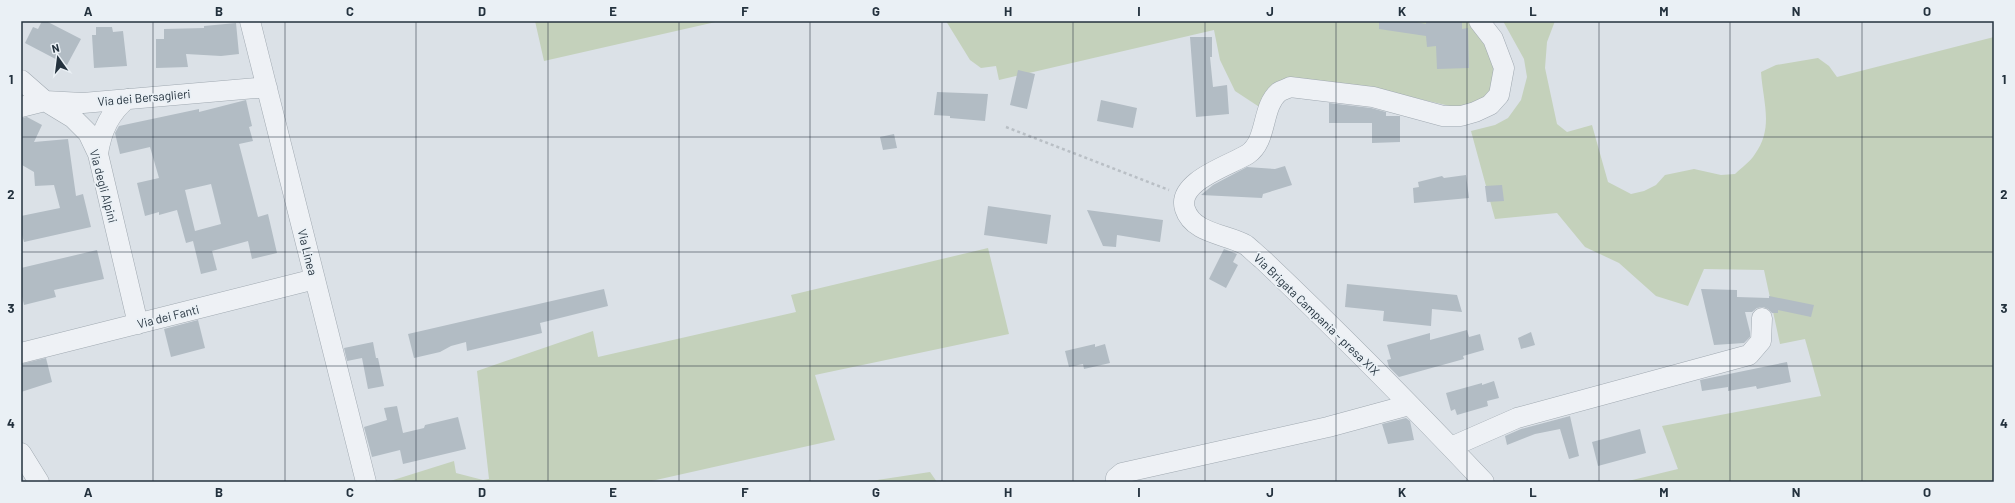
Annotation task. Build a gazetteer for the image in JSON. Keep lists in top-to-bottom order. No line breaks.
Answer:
{"streets":{"street":["Via dei Bersaglieri","Via degli Alpini","Via Linea","Via Brigata Campania - presa XIX","Via dei Fanti"]},"crossings":[["Via dei Bersaglieri","Via degli Alpini"],["Via dei Bersaglieri","Via Linea"],["Via degli Alpini","Via dei Fanti"],["Via Linea","Via dei Fanti"]],"north":"top","grid":{"columns":["A","B","C","D","E","F","G","H","I","J","K","L","M","N","O"],"rows":["1","2","3","4"]}}
